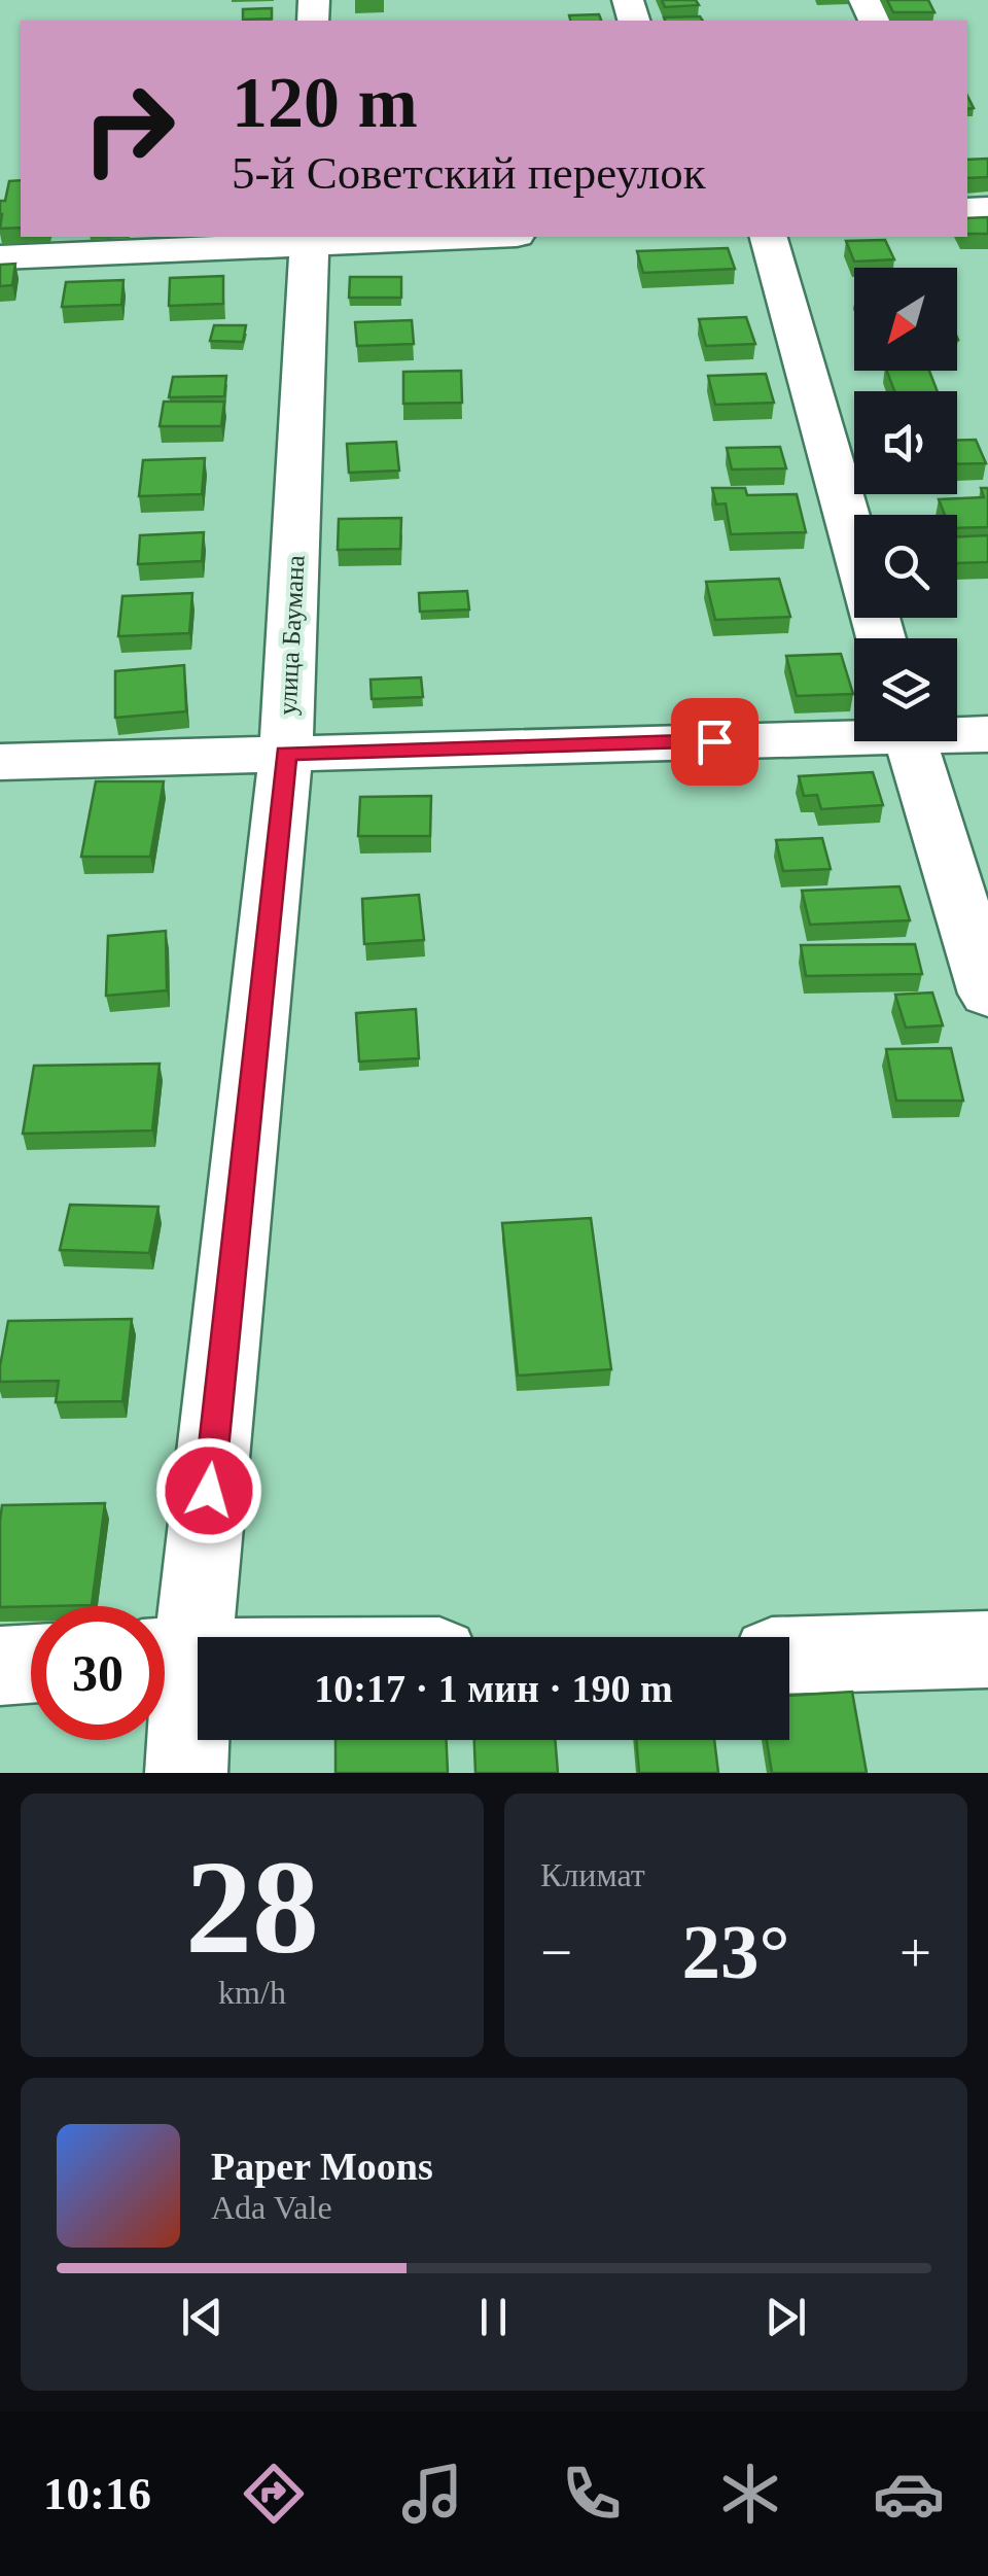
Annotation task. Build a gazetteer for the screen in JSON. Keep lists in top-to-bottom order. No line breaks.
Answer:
{"streets":{"street":["улица Баумана"]},"north":"bottom left","page":{"turn":["120 m","5-й Советский переулок"],"limit":"30","trip":"10:17 · 1 мин · 190 m","tile":[["28","km/h"],"Климат"],"heat":["−","23°","+"],"song":["Paper Moons","Ada Vale"],"tabs":"10:16"}}
